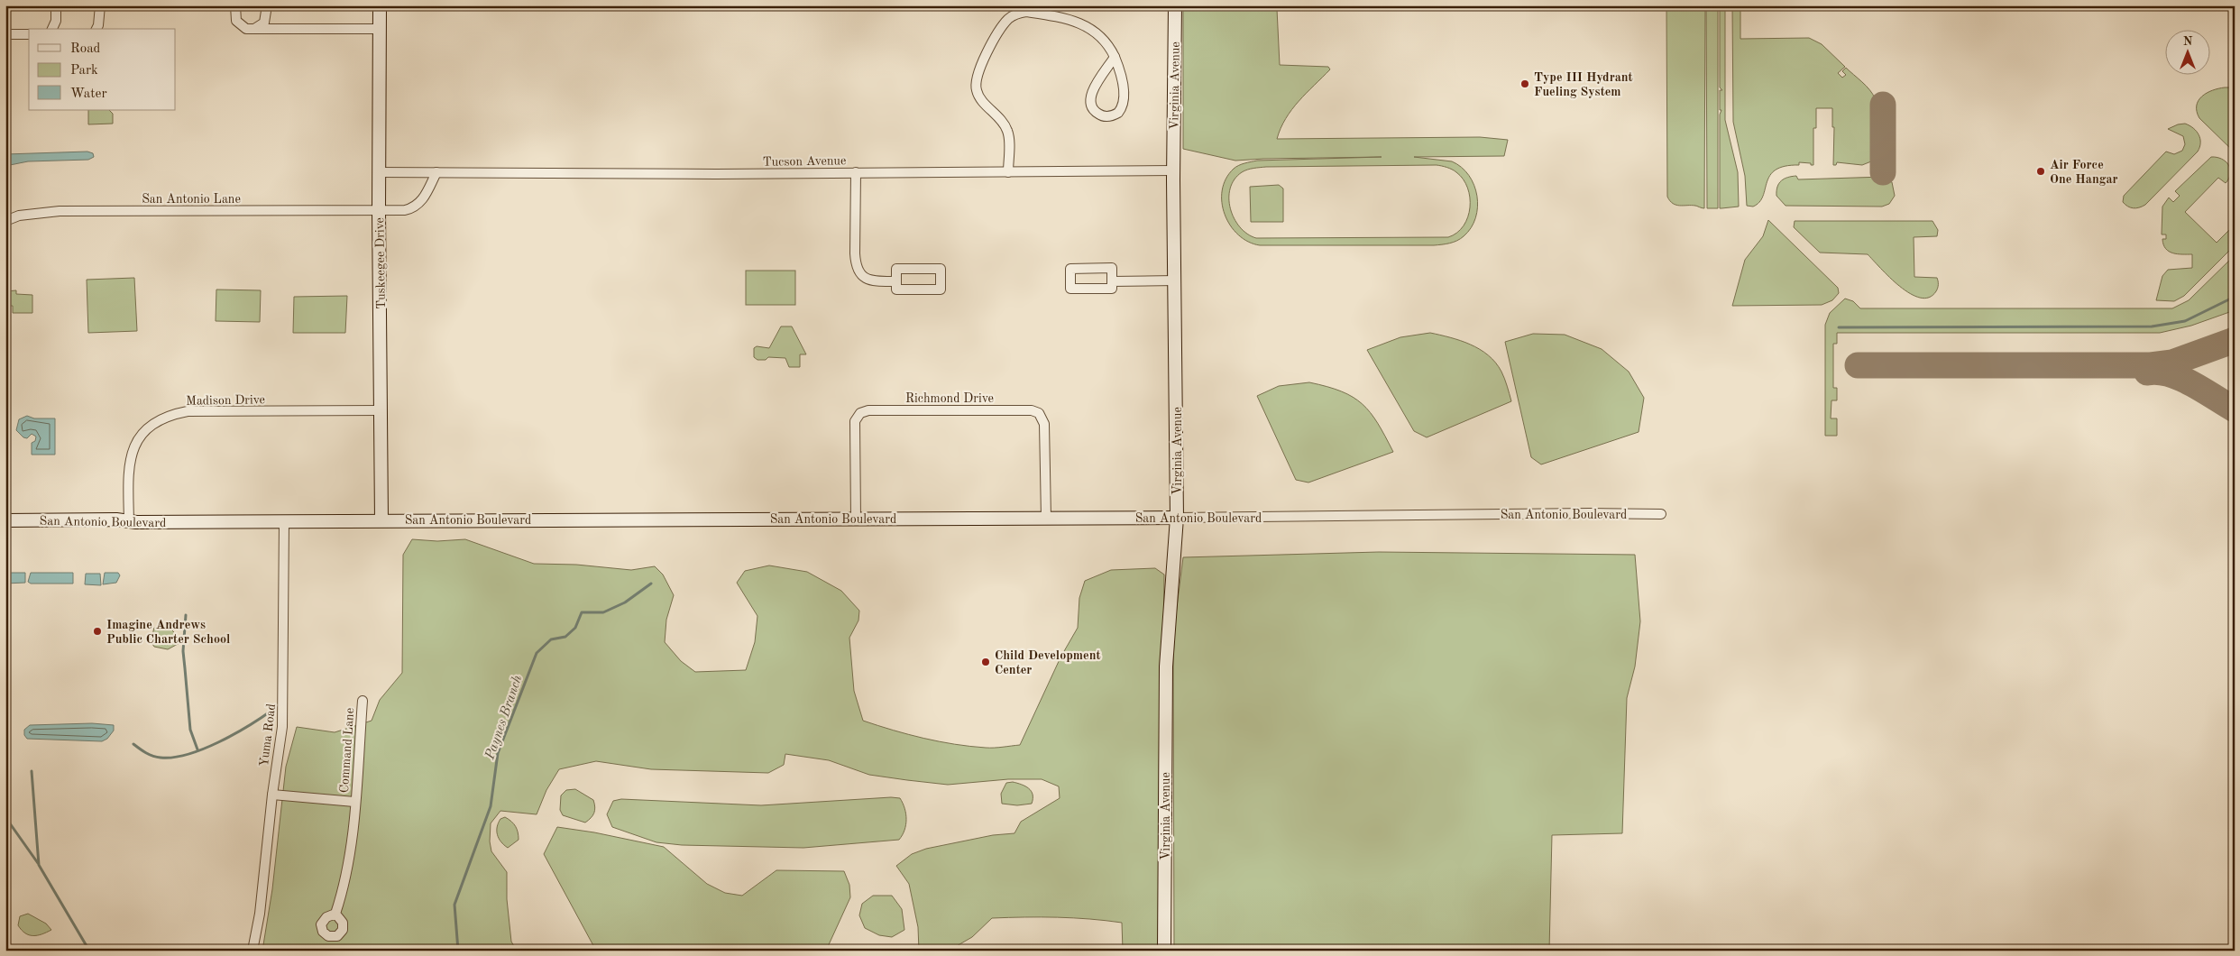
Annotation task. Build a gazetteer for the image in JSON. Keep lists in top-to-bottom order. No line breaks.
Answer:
{"streets":{"street":["Virginia Avenue","Tucson Avenue","San Antonio Lane","Tuskeegee Drive","Richmond Drive","Madison Drive","San Antonio Boulevard","Yuma Road","Command Lane"]},"crossings":[["Virginia Avenue","Tucson Avenue"],["Virginia Avenue","San Antonio Boulevard"],["Tucson Avenue","Tuskeegee Drive"],["San Antonio Lane","Tuskeegee Drive"],["Tuskeegee Drive","Madison Drive"],["Tuskeegee Drive","San Antonio Boulevard"],["Richmond Drive","San Antonio Boulevard"],["Madison Drive","San Antonio Boulevard"],["San Antonio Boulevard","Yuma Road"],["Yuma Road","Command Lane"]],"water":["Paynes Branch"],"places":["Type III Hydrant Fueling System","Air Force One Hangar","Imagine Andrews Public Charter School","Child Development Center"],"legend":["Road","Park","Water"],"north":"top"}
